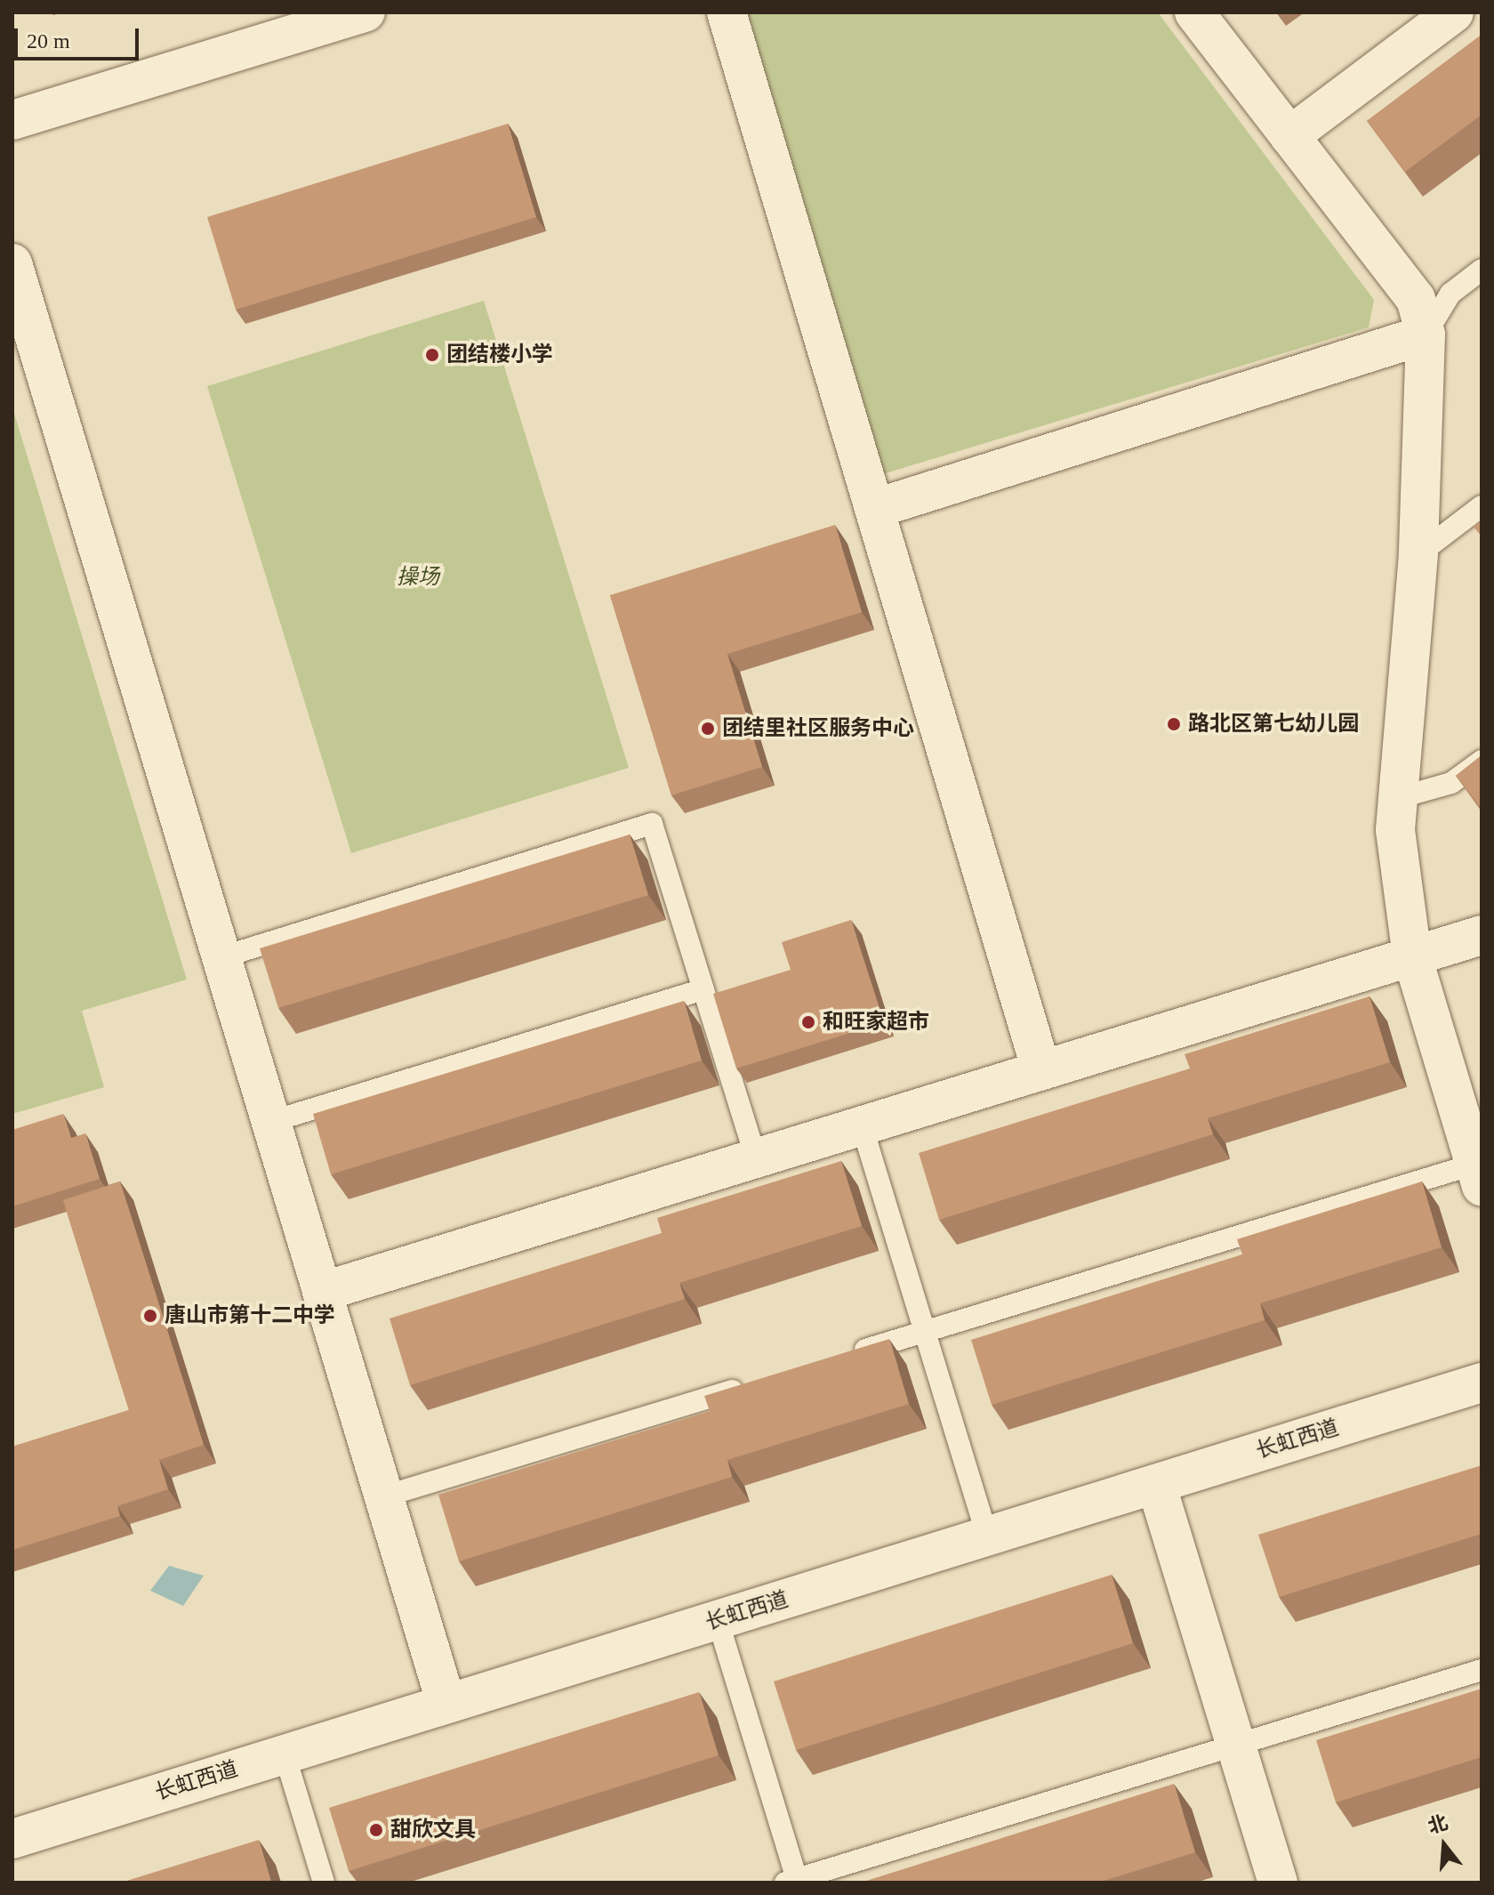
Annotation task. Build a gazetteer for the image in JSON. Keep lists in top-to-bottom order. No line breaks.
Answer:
{"streets":{"street":["长虹西道"]},"parks":["操场"],"places":["团结楼小学","路北区第七幼儿园","团结里社区服务中心","和旺家超市","唐山市第十二中学","甜欣文具"],"scale_bar":"20 m","north":"top"}
